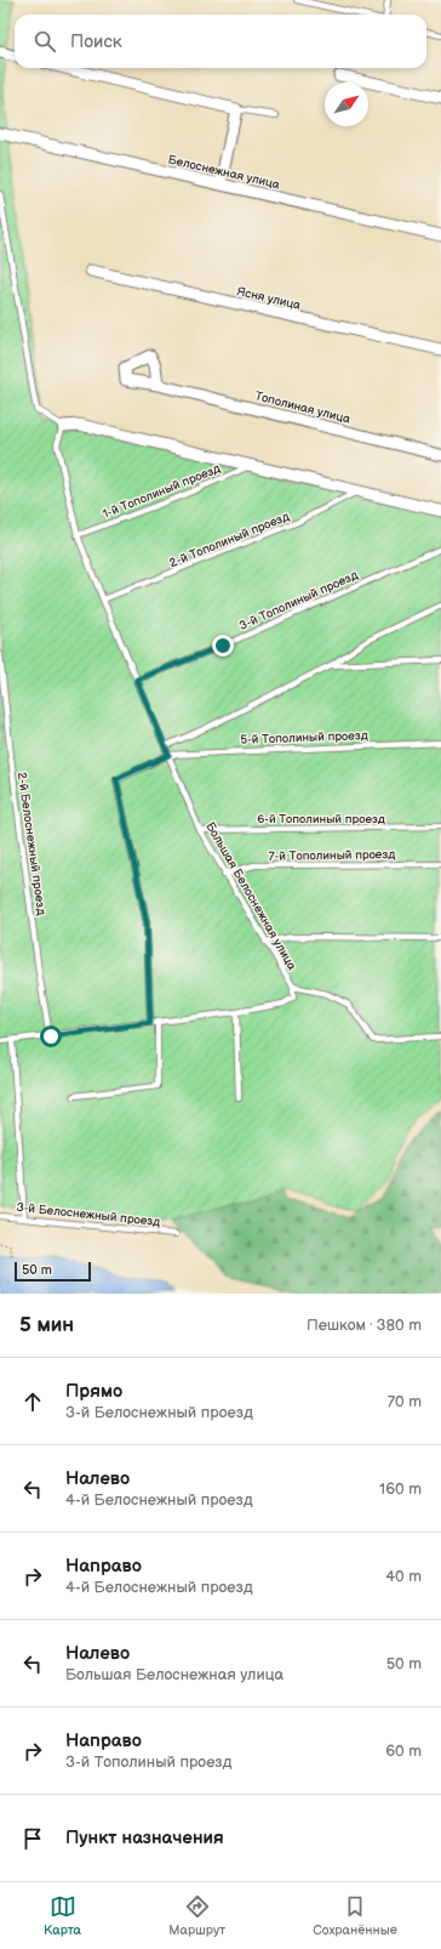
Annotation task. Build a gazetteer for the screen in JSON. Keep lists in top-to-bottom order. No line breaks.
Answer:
{"streets":{"street":["Белоснежная улица","Ясня улица","Тополиная улица"],"lane":["1-й Тополиный проезд","2-й Тополиный проезд","3-й Тополиный проезд","5-й Тополиный проезд","6-й Тополиный проезд","2-й Белоснежный проезд","7-й Тополиный проезд","Большая Белоснежная улица","3-й Белоснежный проезд"]},"crossings":[["1-й Тополиный проезд","Большая Белоснежная улица"],["2-й Тополиный проезд","Большая Белоснежная улица"],["3-й Тополиный проезд","Большая Белоснежная улица"],["5-й Тополиный проезд","Большая Белоснежная улица"],["6-й Тополиный проезд","Большая Белоснежная улица"],["7-й Тополиный проезд","Большая Белоснежная улица"]],"scale_bar":"50 m","north":"top right","page":{"search":"Поиск","scale":"50 m","heading":["5 мин","Пешком · 380 m"],"list":[["Прямо","3-й Белоснежный проезд","70 m"],["Налево","4-й Белоснежный проезд","160 m"],["Направо","4-й Белоснежный проезд","40 m"],["Налево","Большая Белоснежная улица","50 m"],["Направо","3-й Тополиный проезд","60 m"],"Пункт назначения"],"nav":["Карта","Маршрут","Сохранённые"]}}
